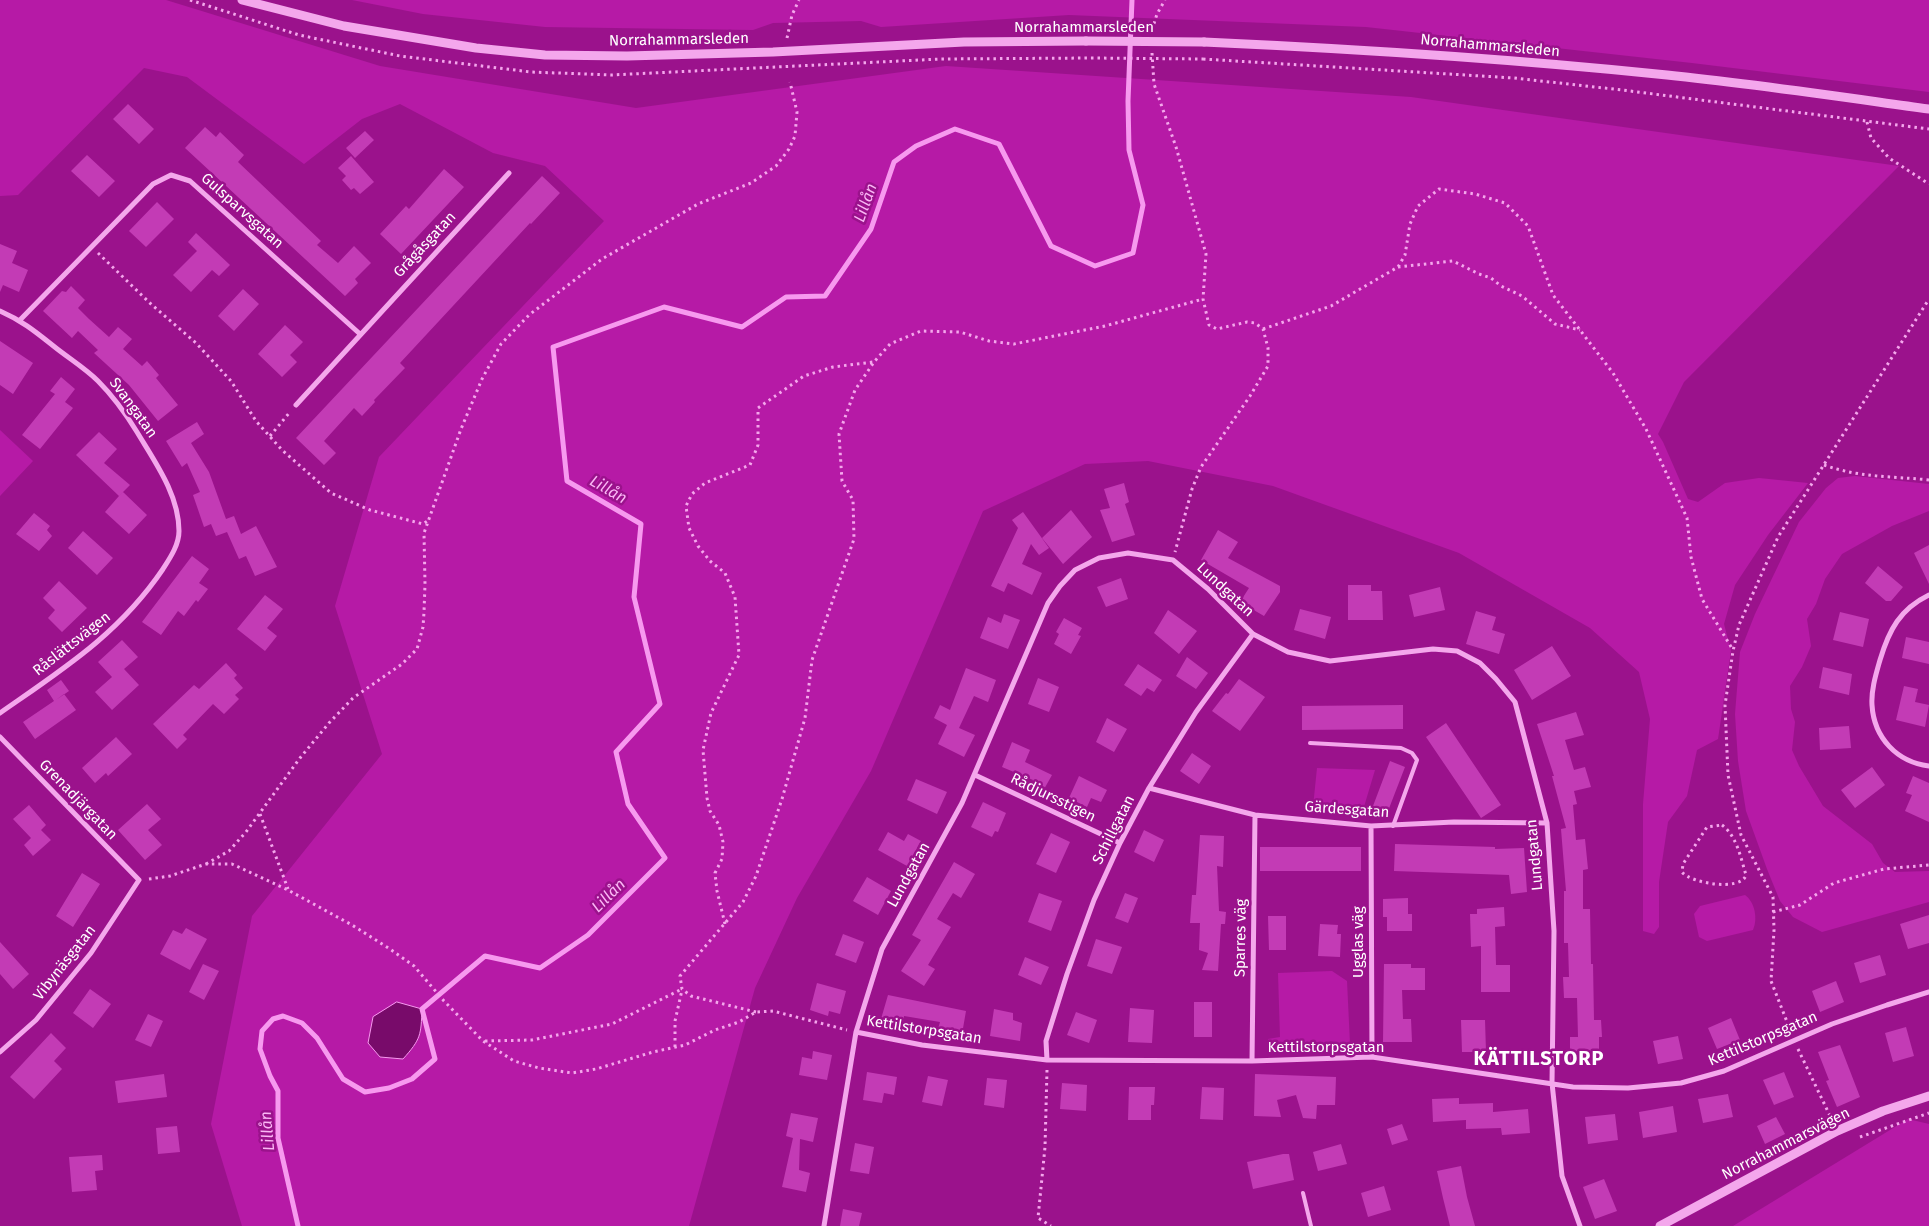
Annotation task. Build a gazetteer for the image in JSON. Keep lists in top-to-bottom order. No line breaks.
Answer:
{"streets":{"street":["Norrahammarsleden","Gulsparvsgatan","Grågåsgatan","Svangatan","Lundgatan","Råslättsvägen","Rådjursstigen","Grenadjärgatan","Gärdesgatan","Schillgatan","Sparres väg","Ugglas väg","Vibynäsgatan","Kettilstorpsgatan","Norrahammarsvägen"]},"crossings":[["Gulsparvsgatan","Grågåsgatan"],["Gulsparvsgatan","Svangatan"],["Svangatan","Råslättsvägen"],["Lundgatan","Rådjursstigen"],["Lundgatan","Gärdesgatan"],["Lundgatan","Schillgatan"],["Lundgatan","Kettilstorpsgatan"],["Rådjursstigen","Schillgatan"],["Grenadjärgatan","Vibynäsgatan"],["Gärdesgatan","Schillgatan"],["Gärdesgatan","Sparres väg"],["Gärdesgatan","Ugglas väg"],["Schillgatan","Kettilstorpsgatan"],["Sparres väg","Kettilstorpsgatan"],["Ugglas väg","Kettilstorpsgatan"]],"districts":["KÄTTILSTORP"],"water":["Lillån"]}
